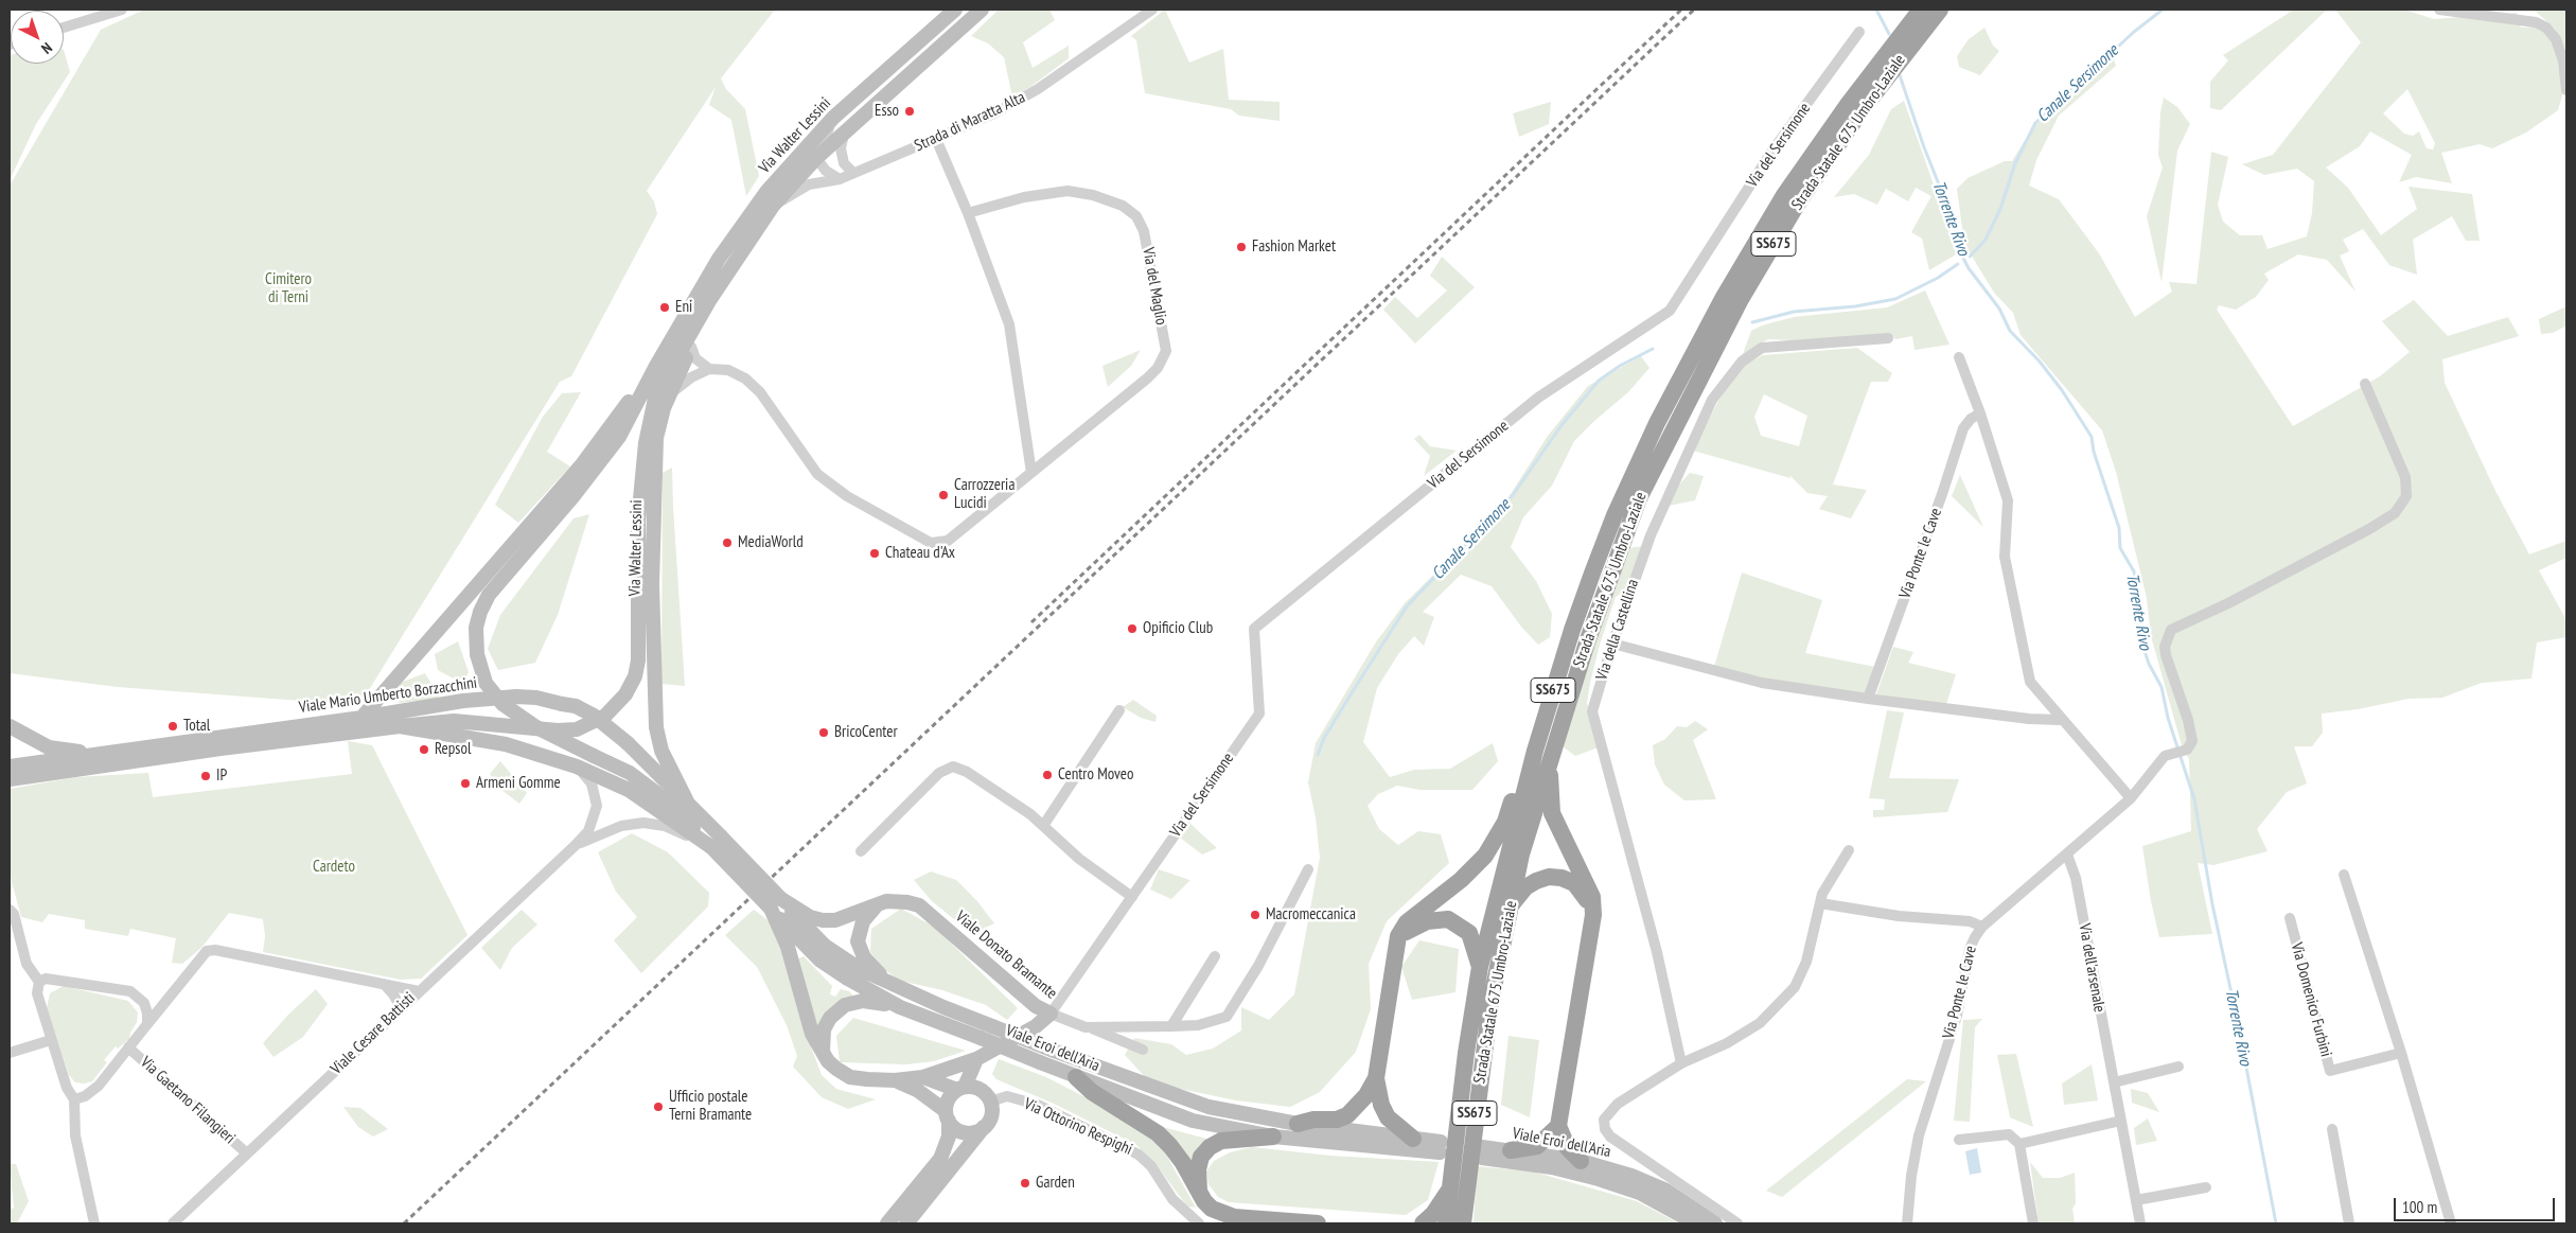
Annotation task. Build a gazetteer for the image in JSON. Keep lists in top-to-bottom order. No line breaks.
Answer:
{"streets":{"highway":["Strada Statale 675 Umbro-Laziale","SS675"],"main road":["Via Walter Lessini","Viale Mario Umberto Borzacchini","Viale Donato Bramante","Viale Eroi dell'Aria"],"street":["Strada di Maratta Alta","Via del Sersimone","Via del Maglio","Via Ponte le Cave","Via della Castellina","Via dell'arsenale","Via Domenico Furbini","Viale Cesare Battisti","Via Gaetano Filangieri","Via Ottorino Respighi"]},"crossings":[["Strada di Maratta Alta","Via Walter Lessini"],["Via Walter Lessini","Viale Mario Umberto Borzacchini"],["Via Walter Lessini","Viale Cesare Battisti"],["Via del Sersimone","Viale Donato Bramante"],["Via Ponte le Cave","Via dell'arsenale"],["Viale Mario Umberto Borzacchini","Viale Cesare Battisti"],["Viale Mario Umberto Borzacchini","Viale Eroi dell'Aria"],["Viale Donato Bramante","Viale Eroi dell'Aria"],["Viale Donato Bramante","Via Ottorino Respighi"],["Viale Cesare Battisti","Via Gaetano Filangieri"]],"water":["Canale Sersimone","Torrente Rivo"],"parks":["Cimitero di Terni","Cardeto"],"places":["Esso","Fashion Market","Eni","Carrozzeria Lucidi","MediaWorld","Chateau d'Ax","Opificio Club","Total","BricoCenter","Repsol","Centro Moveo","IP","Armeni Gomme","Macromeccanica","Ufficio postale Terni Bramante","Garden"],"scale_bar":"100 m","north":"bottom right"}
